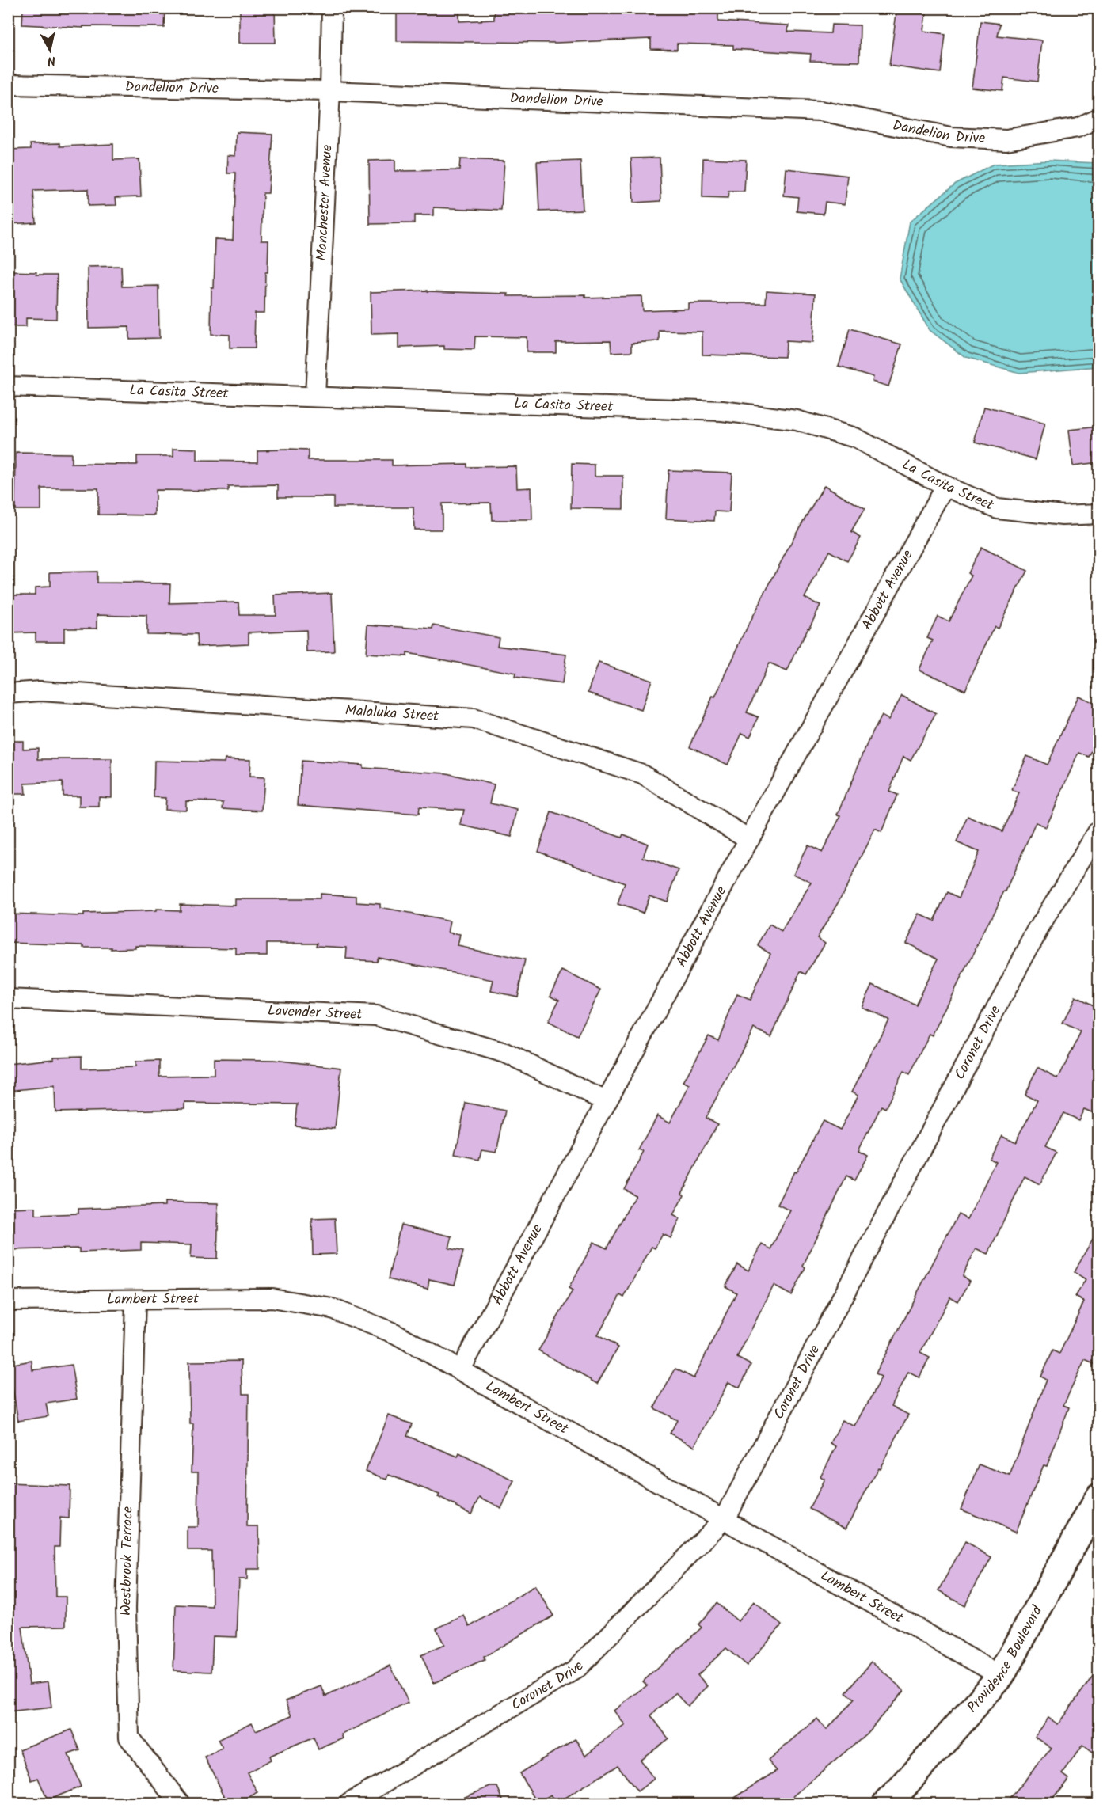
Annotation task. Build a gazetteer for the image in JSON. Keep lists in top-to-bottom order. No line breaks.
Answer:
{"streets":{"main road":["Providence Boulevard"],"street":["Dandelion Drive","Manchester Avenue","La Casita Street","Abbott Avenue","Malaluka Street","Lavender Street","Coronet Drive","Lambert Street","Westbrook Terrace"]},"crossings":[["Dandelion Drive","Manchester Avenue"],["Manchester Avenue","La Casita Street"],["La Casita Street","Abbott Avenue"],["Abbott Avenue","Malaluka Street"],["Abbott Avenue","Lavender Street"],["Abbott Avenue","Lambert Street"],["Coronet Drive","Lambert Street"],["Lambert Street","Westbrook Terrace"],["Lambert Street","Providence Boulevard"]],"north":"bottom"}
